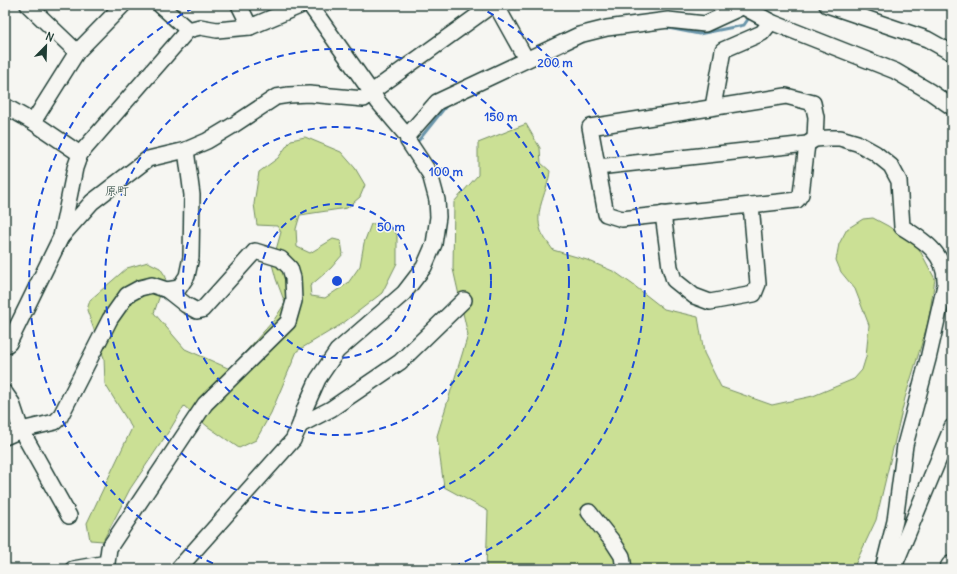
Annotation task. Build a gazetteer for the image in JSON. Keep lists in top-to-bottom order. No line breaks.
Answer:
{"districts":["原町"],"north":"top right","rings":["200 m","150 m","100 m","50 m"]}
